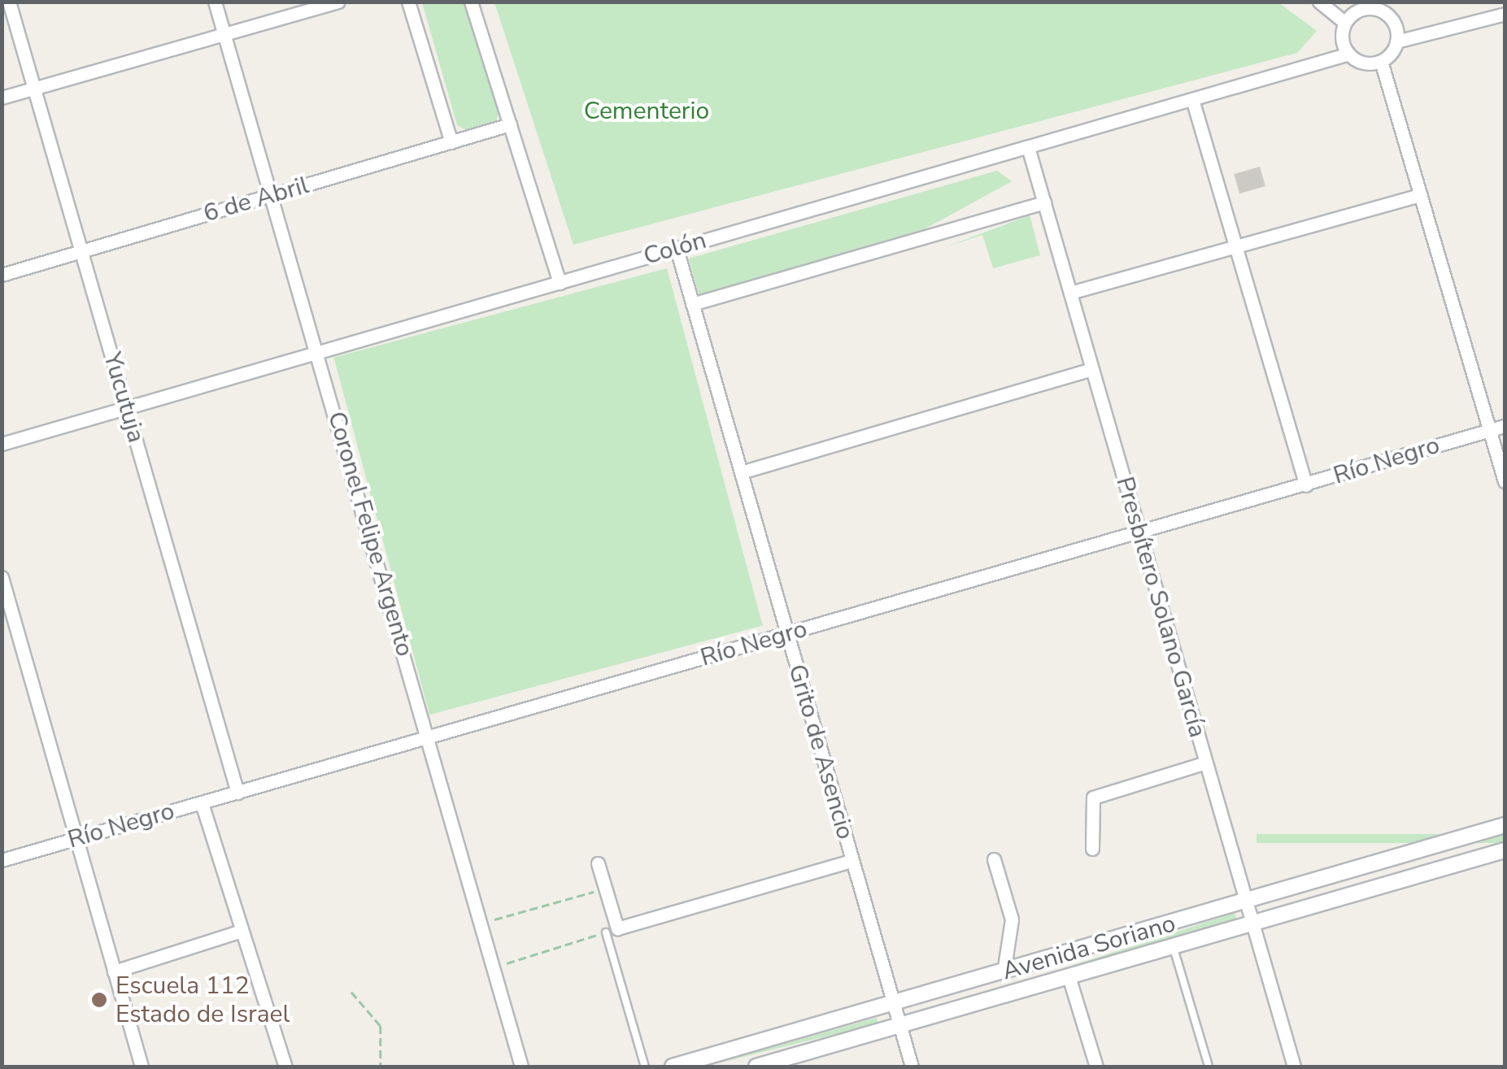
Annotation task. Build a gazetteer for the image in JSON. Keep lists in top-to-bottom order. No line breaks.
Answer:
{"streets":{"street":["6 de Abril","Colón","Yucutuja","Río Negro","Coronel Felipe Argento","Presbítero Solano García","Grito de Asencio","Avenida Soriano"]},"crossings":[["6 de Abril","Yucutuja"],["6 de Abril","Coronel Felipe Argento"],["Colón","Yucutuja"],["Colón","Coronel Felipe Argento"],["Colón","Presbítero Solano García"],["Colón","Grito de Asencio"],["Yucutuja","Río Negro"],["Río Negro","Coronel Felipe Argento"],["Río Negro","Presbítero Solano García"],["Río Negro","Grito de Asencio"],["Presbítero Solano García","Avenida Soriano"],["Grito de Asencio","Avenida Soriano"]],"parks":["Cementerio"],"places":["Escuela 112 Estado de Israel"]}
